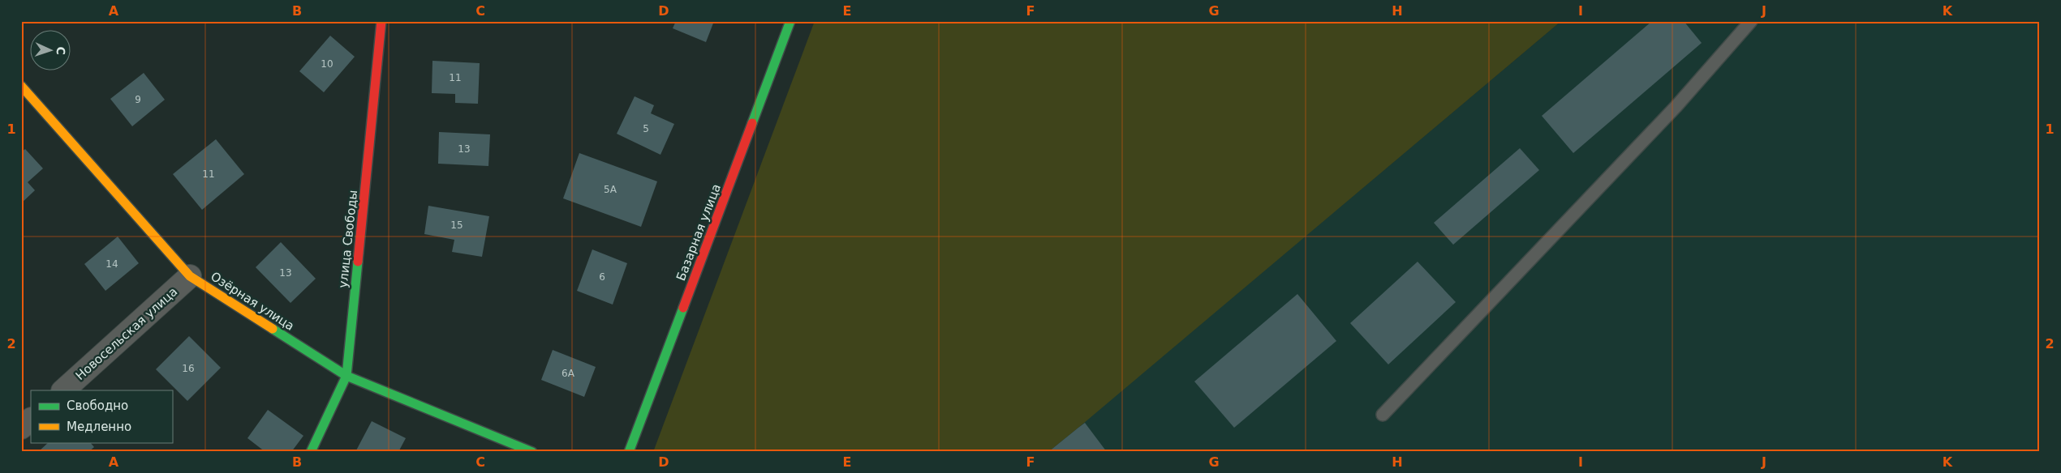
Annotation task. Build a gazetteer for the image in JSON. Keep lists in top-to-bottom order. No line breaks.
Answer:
{"streets":{"street":["Базарная улица","улица Свободы","Озёрная улица","Новосельская улица"]},"crossings":[["улица Свободы","Озёрная улица"],["Озёрная улица","Новосельская улица"]],"house_numbers":["10","11","9","5","13","11","5А","15","14","13","6","16","6А"],"legend":["Свободно","Медленно"],"north":"right","grid":{"columns":["A","B","C","D","E","F","G","H","I","J","K"],"rows":["1","2"]}}
